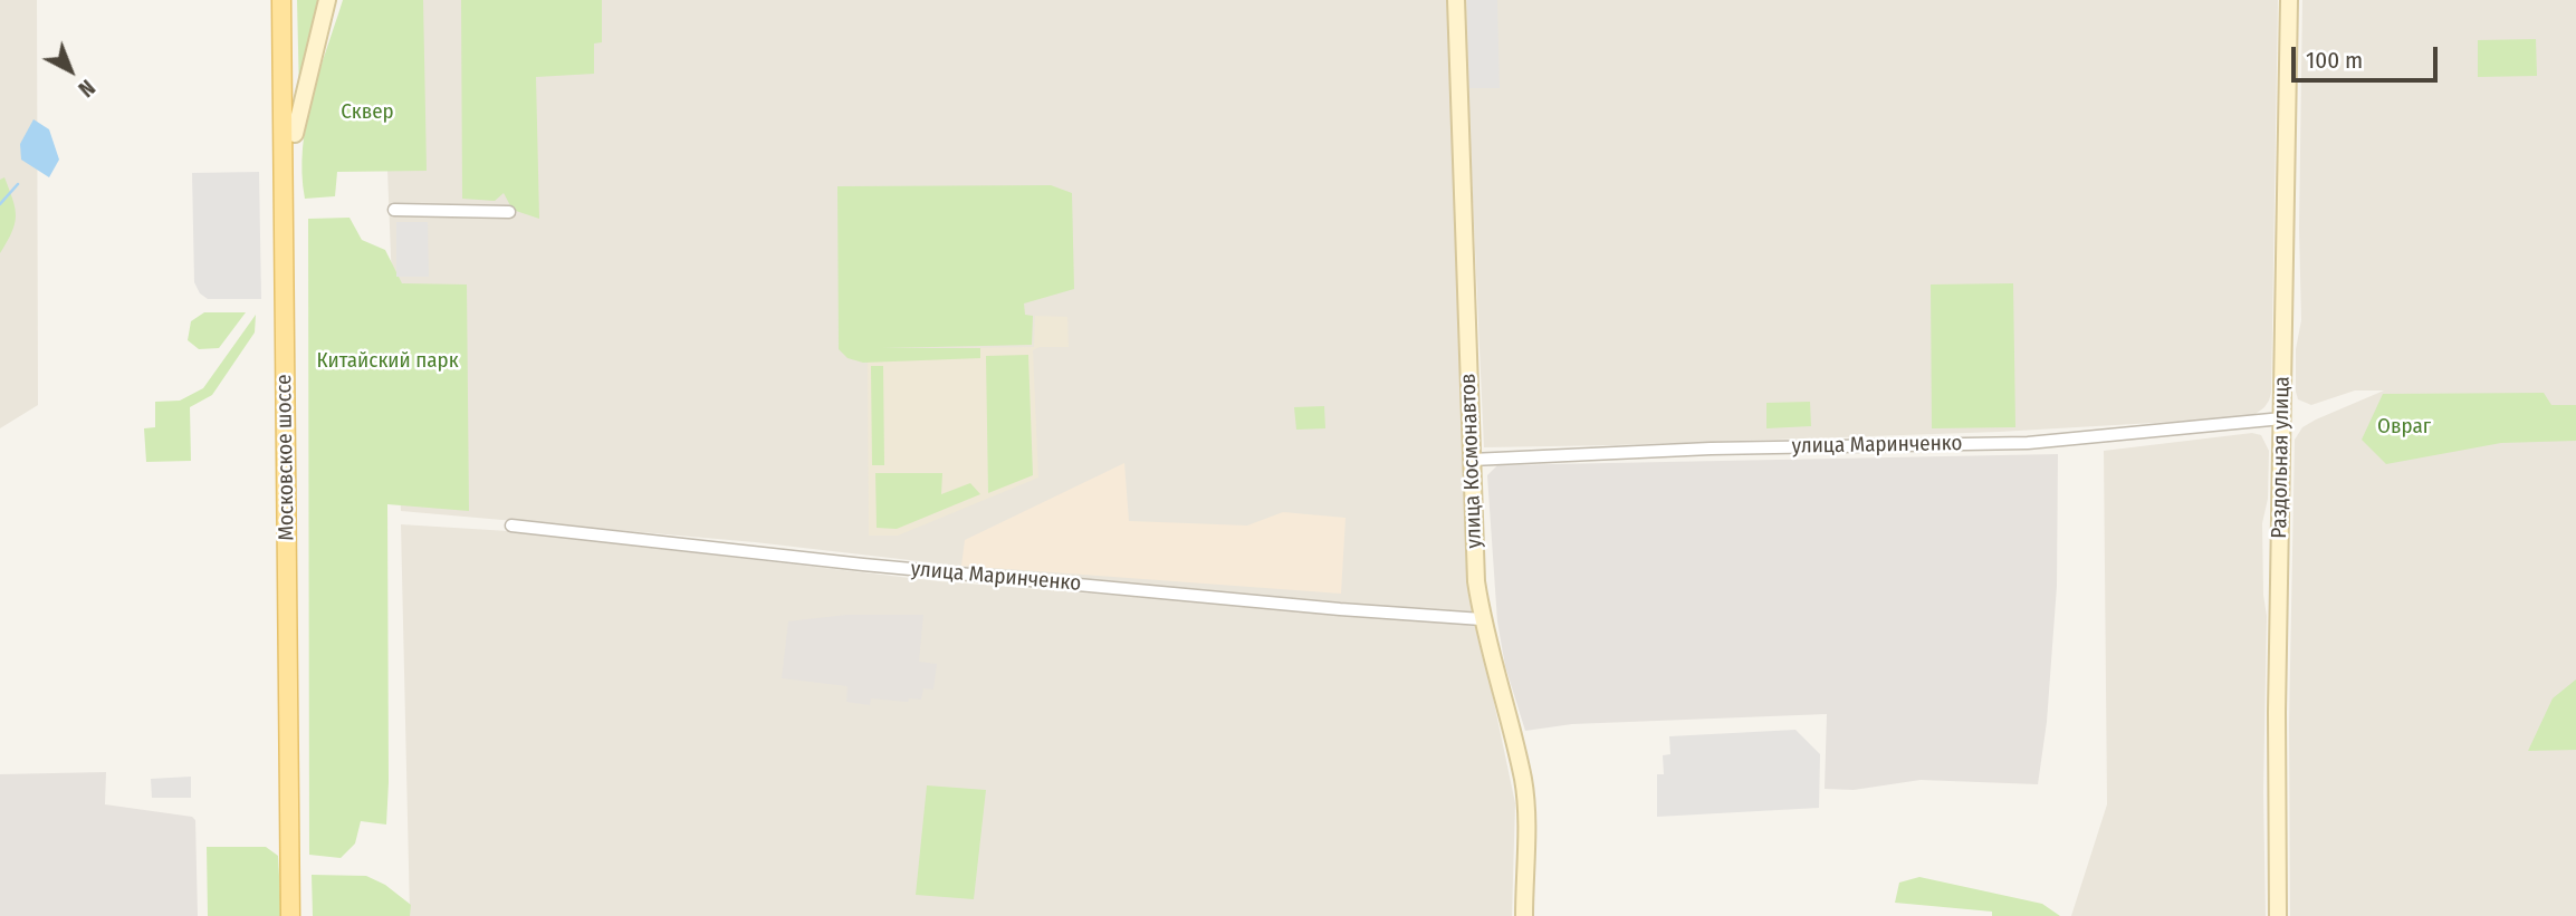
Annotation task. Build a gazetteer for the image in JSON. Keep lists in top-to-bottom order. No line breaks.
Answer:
{"streets":{"main road":["Московское шоссе","Раздольная улица","улица Космонавтов"],"street":["улица Маринченко"]},"crossings":[["улица Маринченко","Раздольная улица"],["улица Маринченко","улица Космонавтов"]],"parks":["Сквер","Китайский парк","Овраг"],"scale_bar":"100 m","north":"bottom right"}
